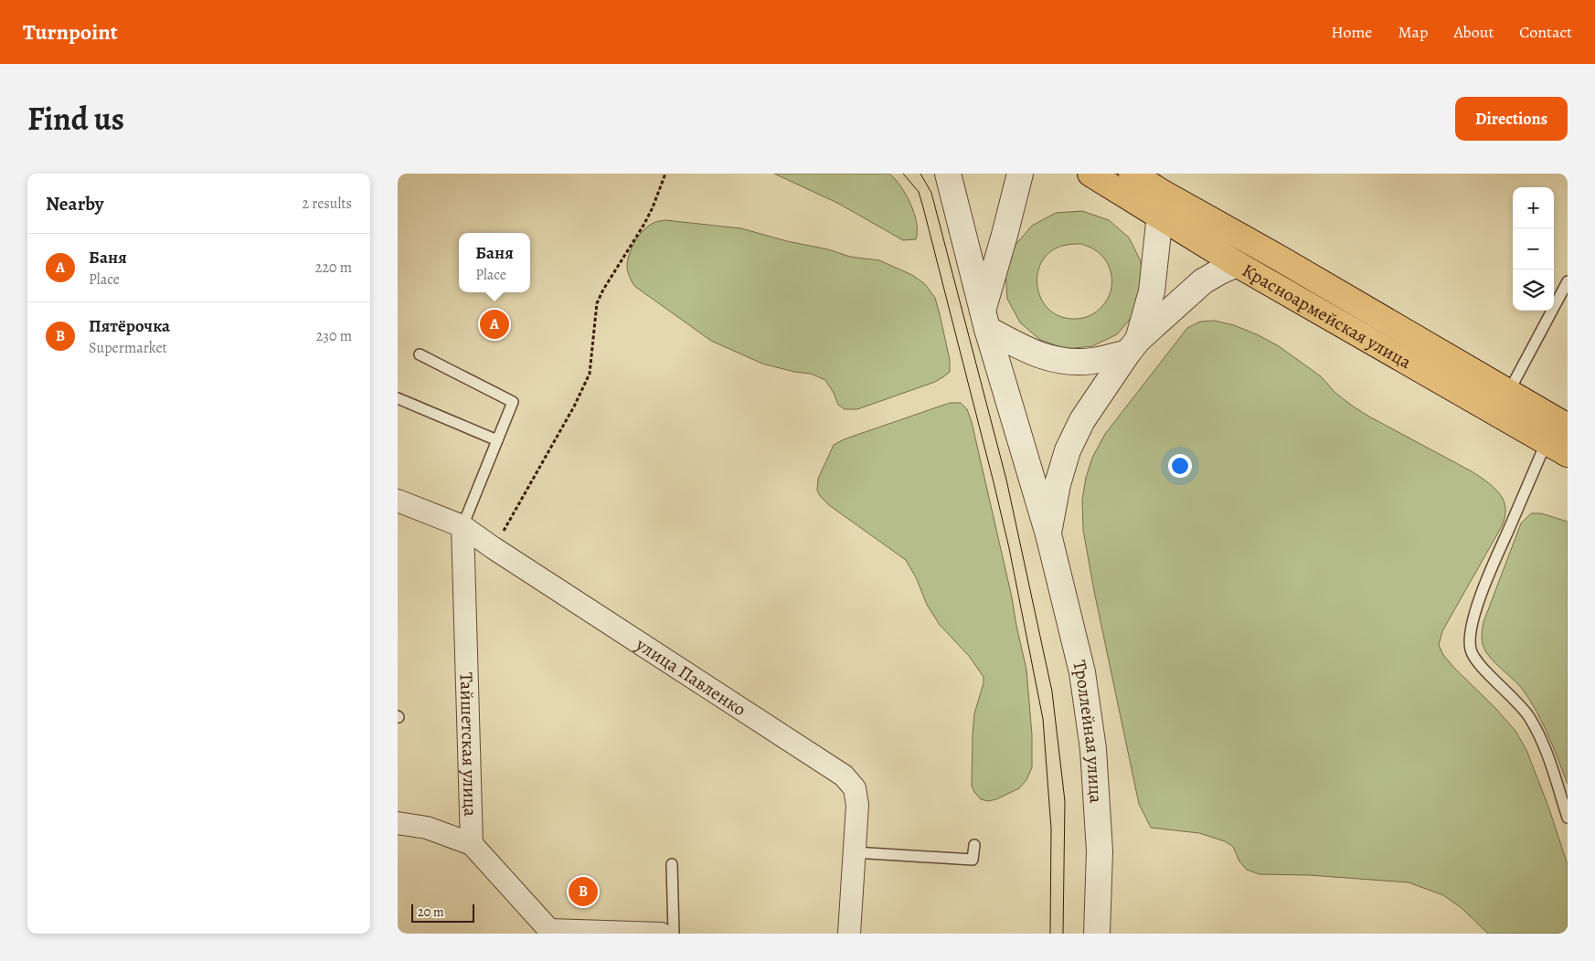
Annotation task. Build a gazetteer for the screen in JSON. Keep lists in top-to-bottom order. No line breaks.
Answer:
{"streets":{"main road":["Красноармейская улица"],"street":["улица Павленко","Троллейная улица","Тайшетская улица"]},"crossings":[["улица Павленко","Тайшетская улица"]],"scale_bar":"20 m","page":{"header":"Turnpoint","nav":["Home","Map","About","Contact"],"title":"Find us","buttons":"Directions","heading":["Nearby","2 results"],"map_buttons":["+","−"],"list":[{"mark":"A","name":"Баня","note":"Place","value":"220 m"},{"mark":"B","name":"Пятёрочка","note":"Supermarket","value":"230 m"}],"popup":["Баня","Place"],"pins":["A","B"],"scale":"20 m"}}
